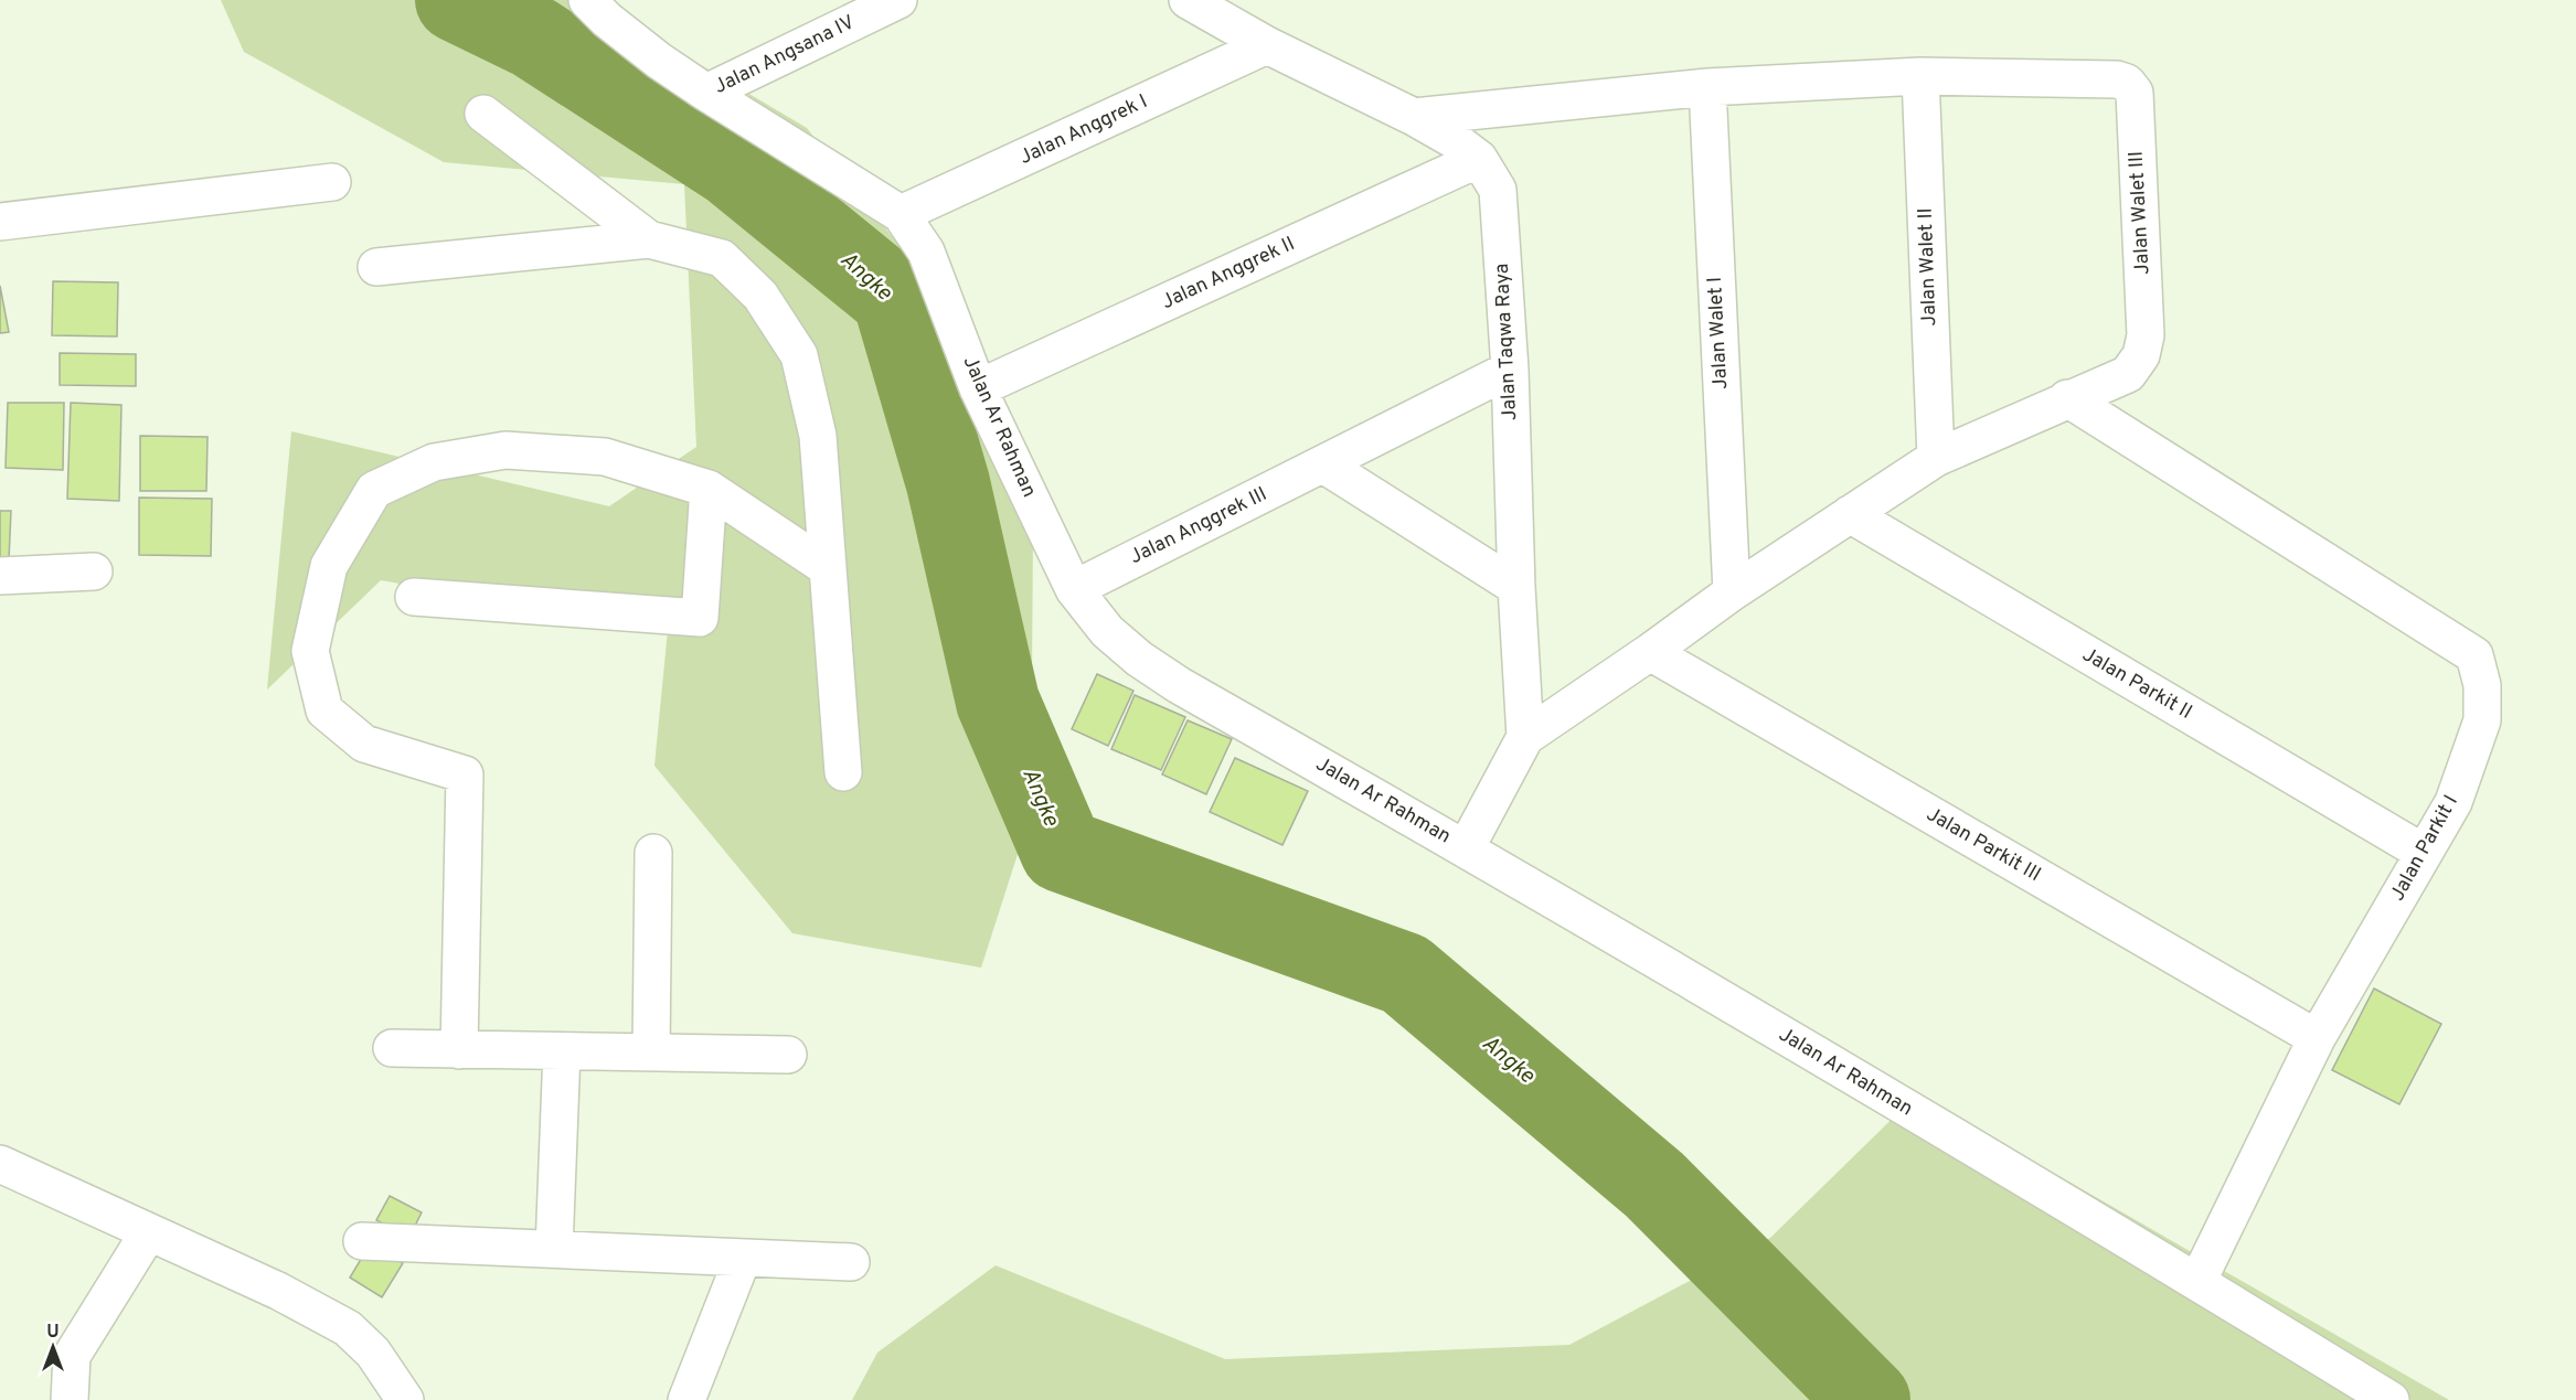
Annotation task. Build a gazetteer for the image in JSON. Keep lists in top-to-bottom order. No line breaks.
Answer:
{"streets":{"street":["Jalan Angsana IV","Jalan Anggrek I","Jalan Walet III","Jalan Walet II","Jalan Anggrek II","Jalan Walet I","Jalan Taqwa Raya","Jalan Ar Rahman","Jalan Anggrek III","Jalan Parkit II","Jalan Parkit III","Jalan Parkit I"]},"crossings":[["Jalan Angsana IV","Jalan Ar Rahman"],["Jalan Anggrek I","Jalan Taqwa Raya"],["Jalan Anggrek I","Jalan Ar Rahman"],["Jalan Walet III","Jalan Walet II"],["Jalan Walet III","Jalan Parkit I"],["Jalan Anggrek II","Jalan Taqwa Raya"],["Jalan Anggrek II","Jalan Ar Rahman"],["Jalan Taqwa Raya","Jalan Anggrek III"],["Jalan Ar Rahman","Jalan Anggrek III"],["Jalan Ar Rahman","Jalan Parkit I"],["Jalan Parkit II","Jalan Parkit I"],["Jalan Parkit III","Jalan Parkit I"]],"water":["Angke"],"north":"top"}
